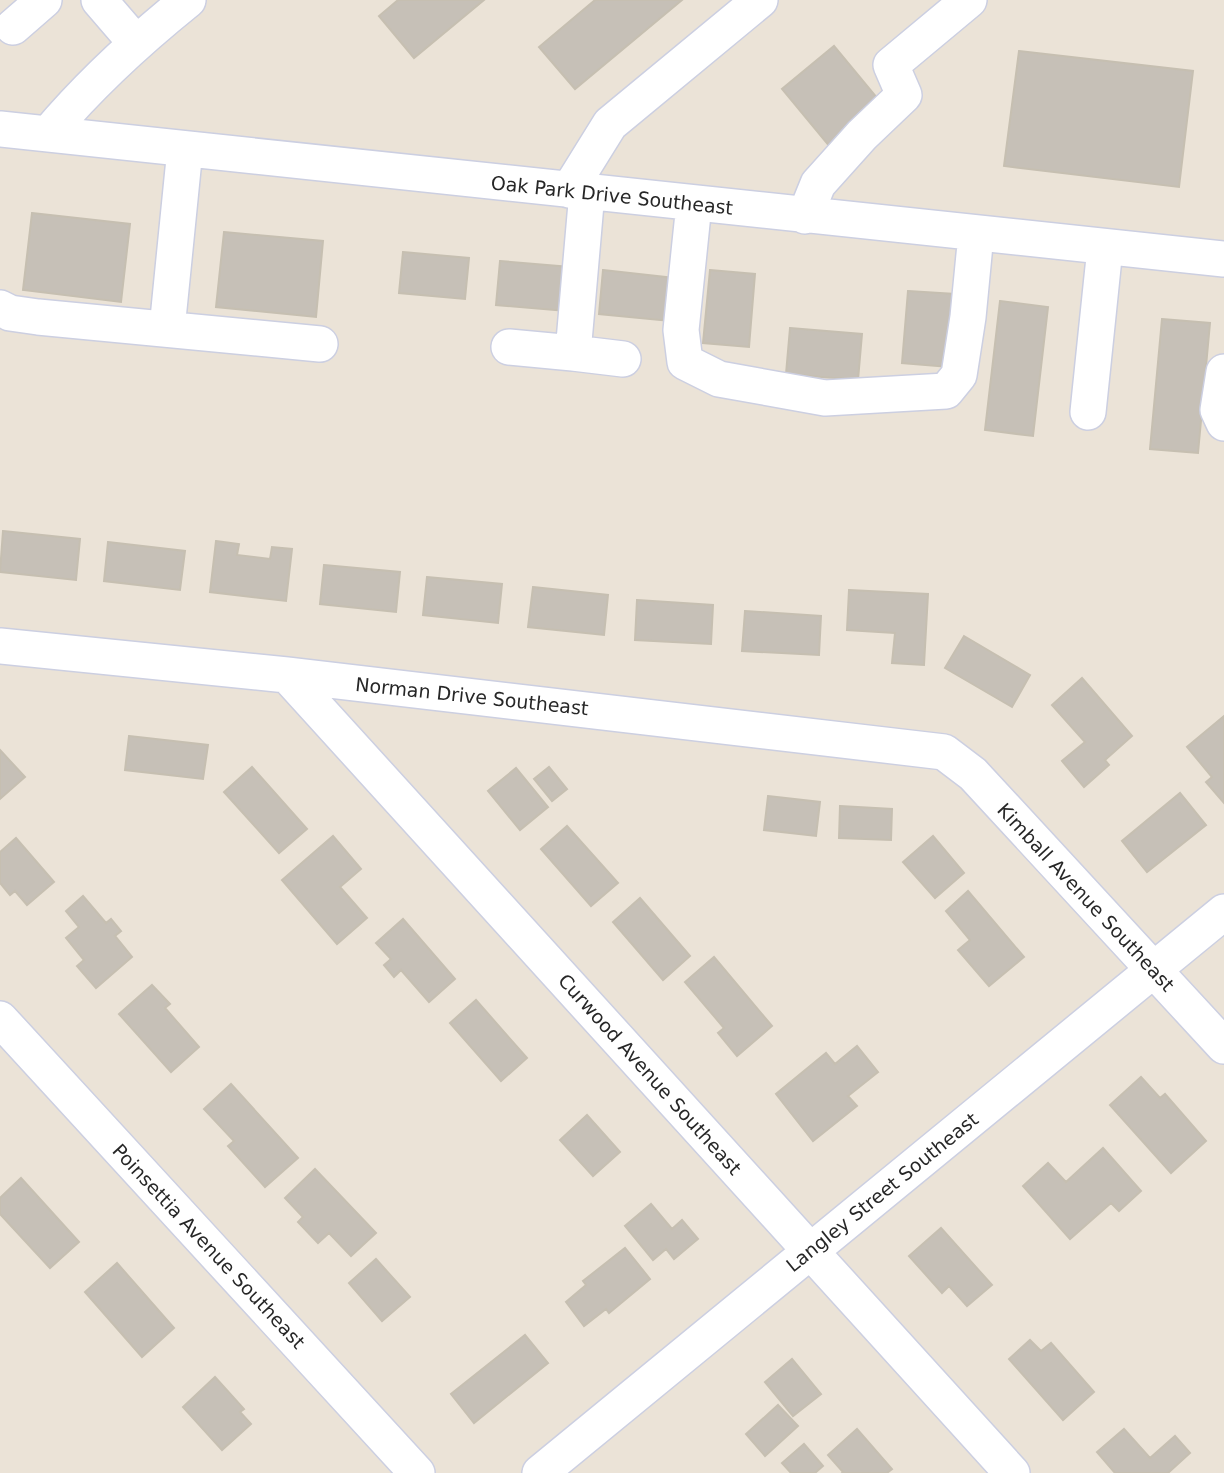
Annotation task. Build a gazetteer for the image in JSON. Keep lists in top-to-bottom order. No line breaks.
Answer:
{"streets":{"street":["Oak Park Drive Southeast","Norman Drive Southeast","Kimball Avenue Southeast","Curwood Avenue Southeast","Langley Street Southeast","Poinsettia Avenue Southeast"]},"crossings":[["Norman Drive Southeast","Kimball Avenue Southeast"],["Norman Drive Southeast","Curwood Avenue Southeast"],["Kimball Avenue Southeast","Langley Street Southeast"],["Curwood Avenue Southeast","Langley Street Southeast"]]}
